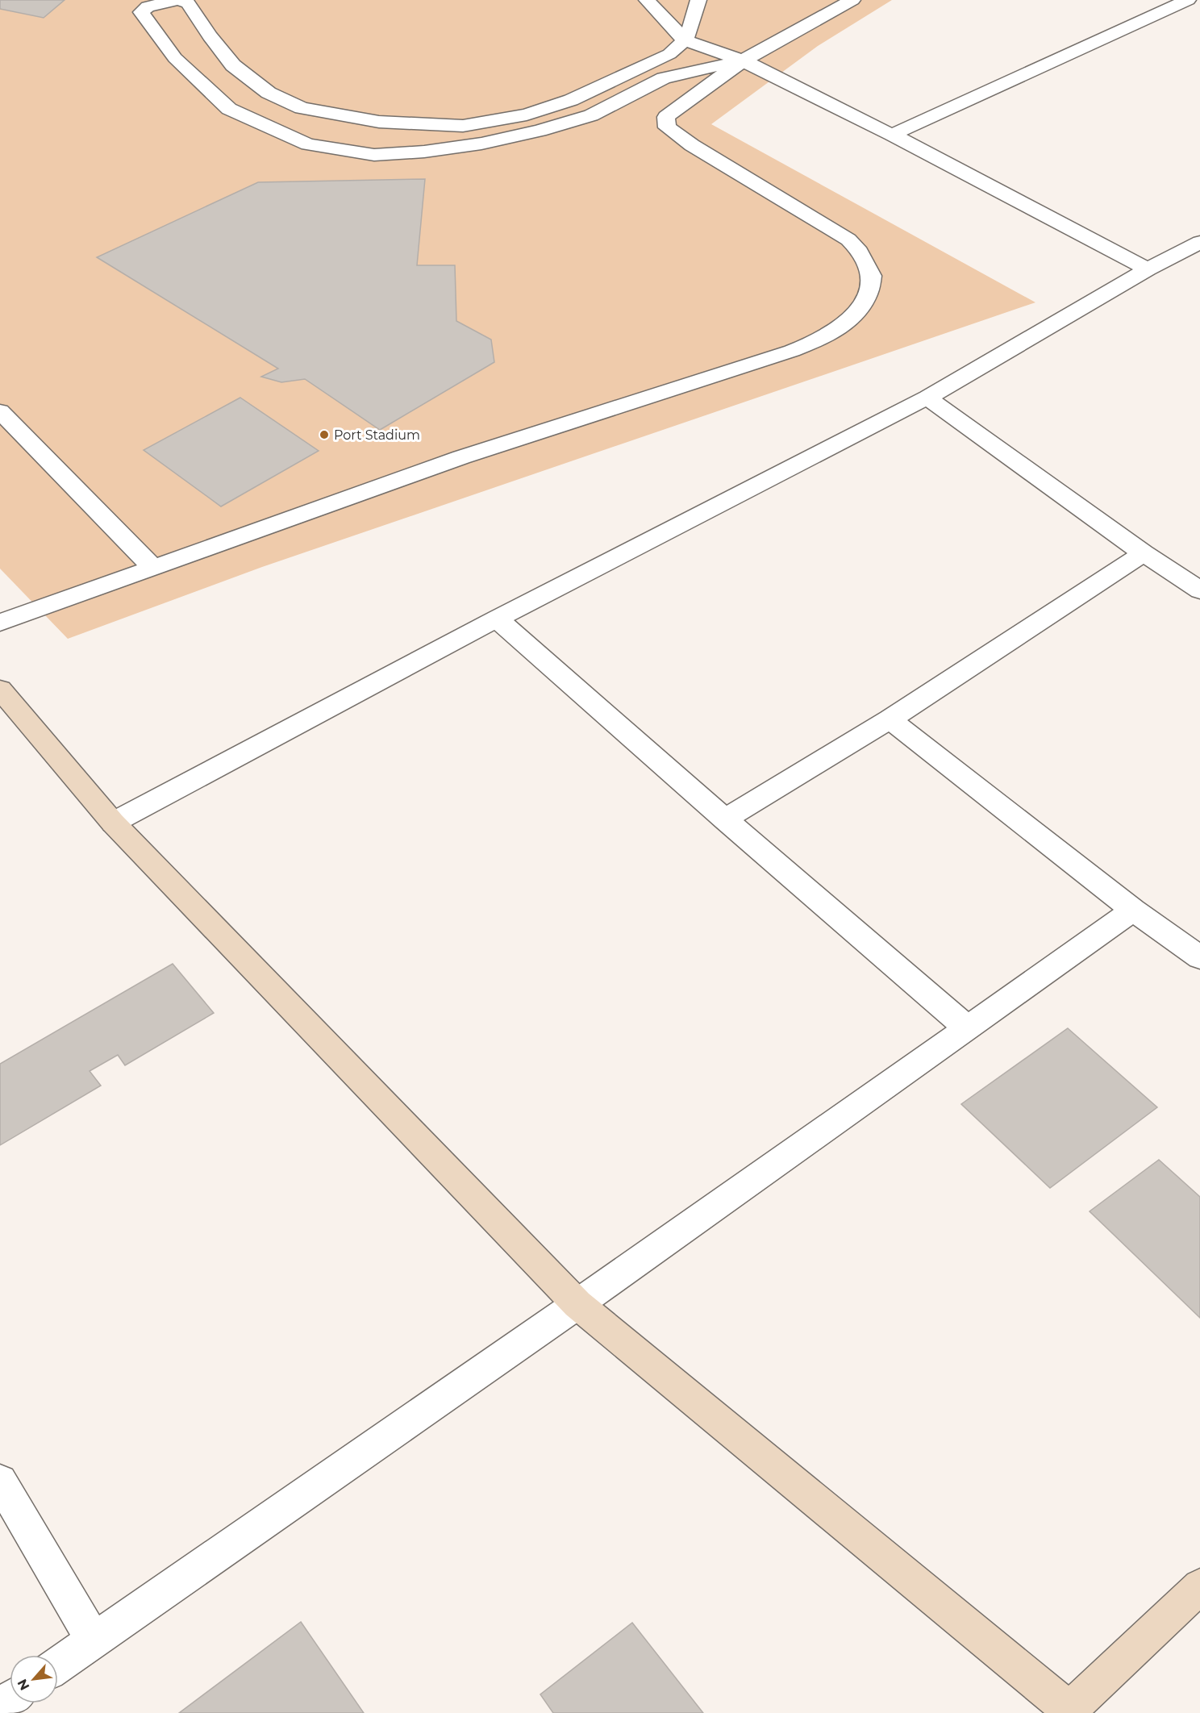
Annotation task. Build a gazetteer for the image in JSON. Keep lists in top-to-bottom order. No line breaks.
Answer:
{"places":["Port Stadium"],"north":"bottom left"}
